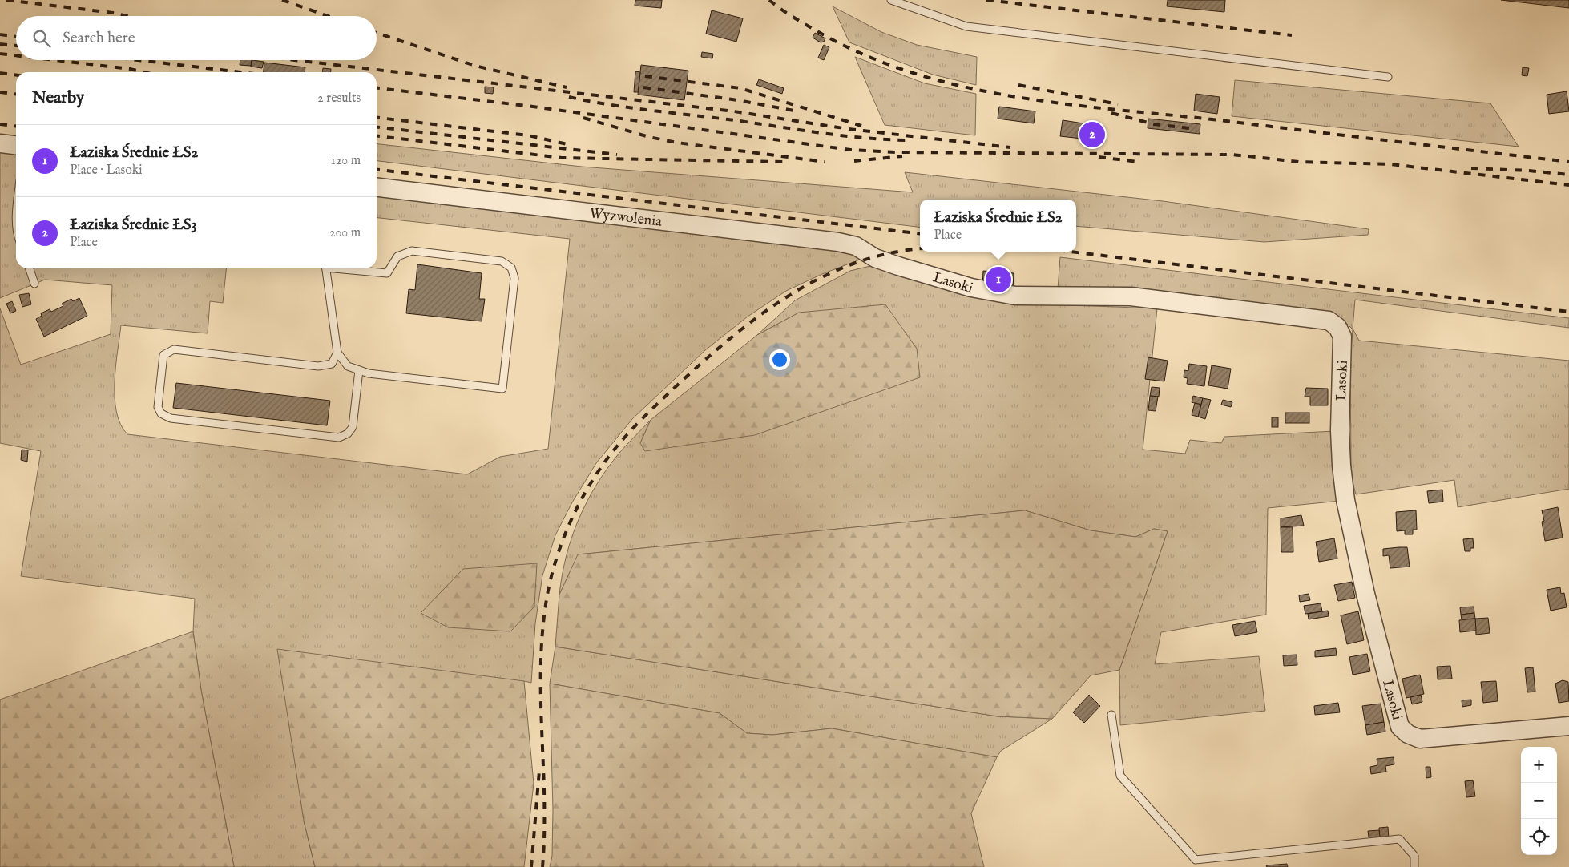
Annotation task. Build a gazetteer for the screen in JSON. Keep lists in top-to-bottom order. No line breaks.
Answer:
{"streets":{"street":["Wyzwolenia","Lasoki"]},"crossings":[["Wyzwolenia","Lasoki"]],"page":{"search":"Search here","heading":["Nearby","2 results"],"pins":["2","1"],"list":[{"mark":"1","name":"Łaziska Średnie ŁS2","note":"Place · Lasoki","value":"120 m"},{"mark":"2","name":"Łaziska Średnie ŁS3","note":"Place","value":"200 m"}],"popup":["Łaziska Średnie ŁS2","Place"],"map_buttons":["+","−"]}}
